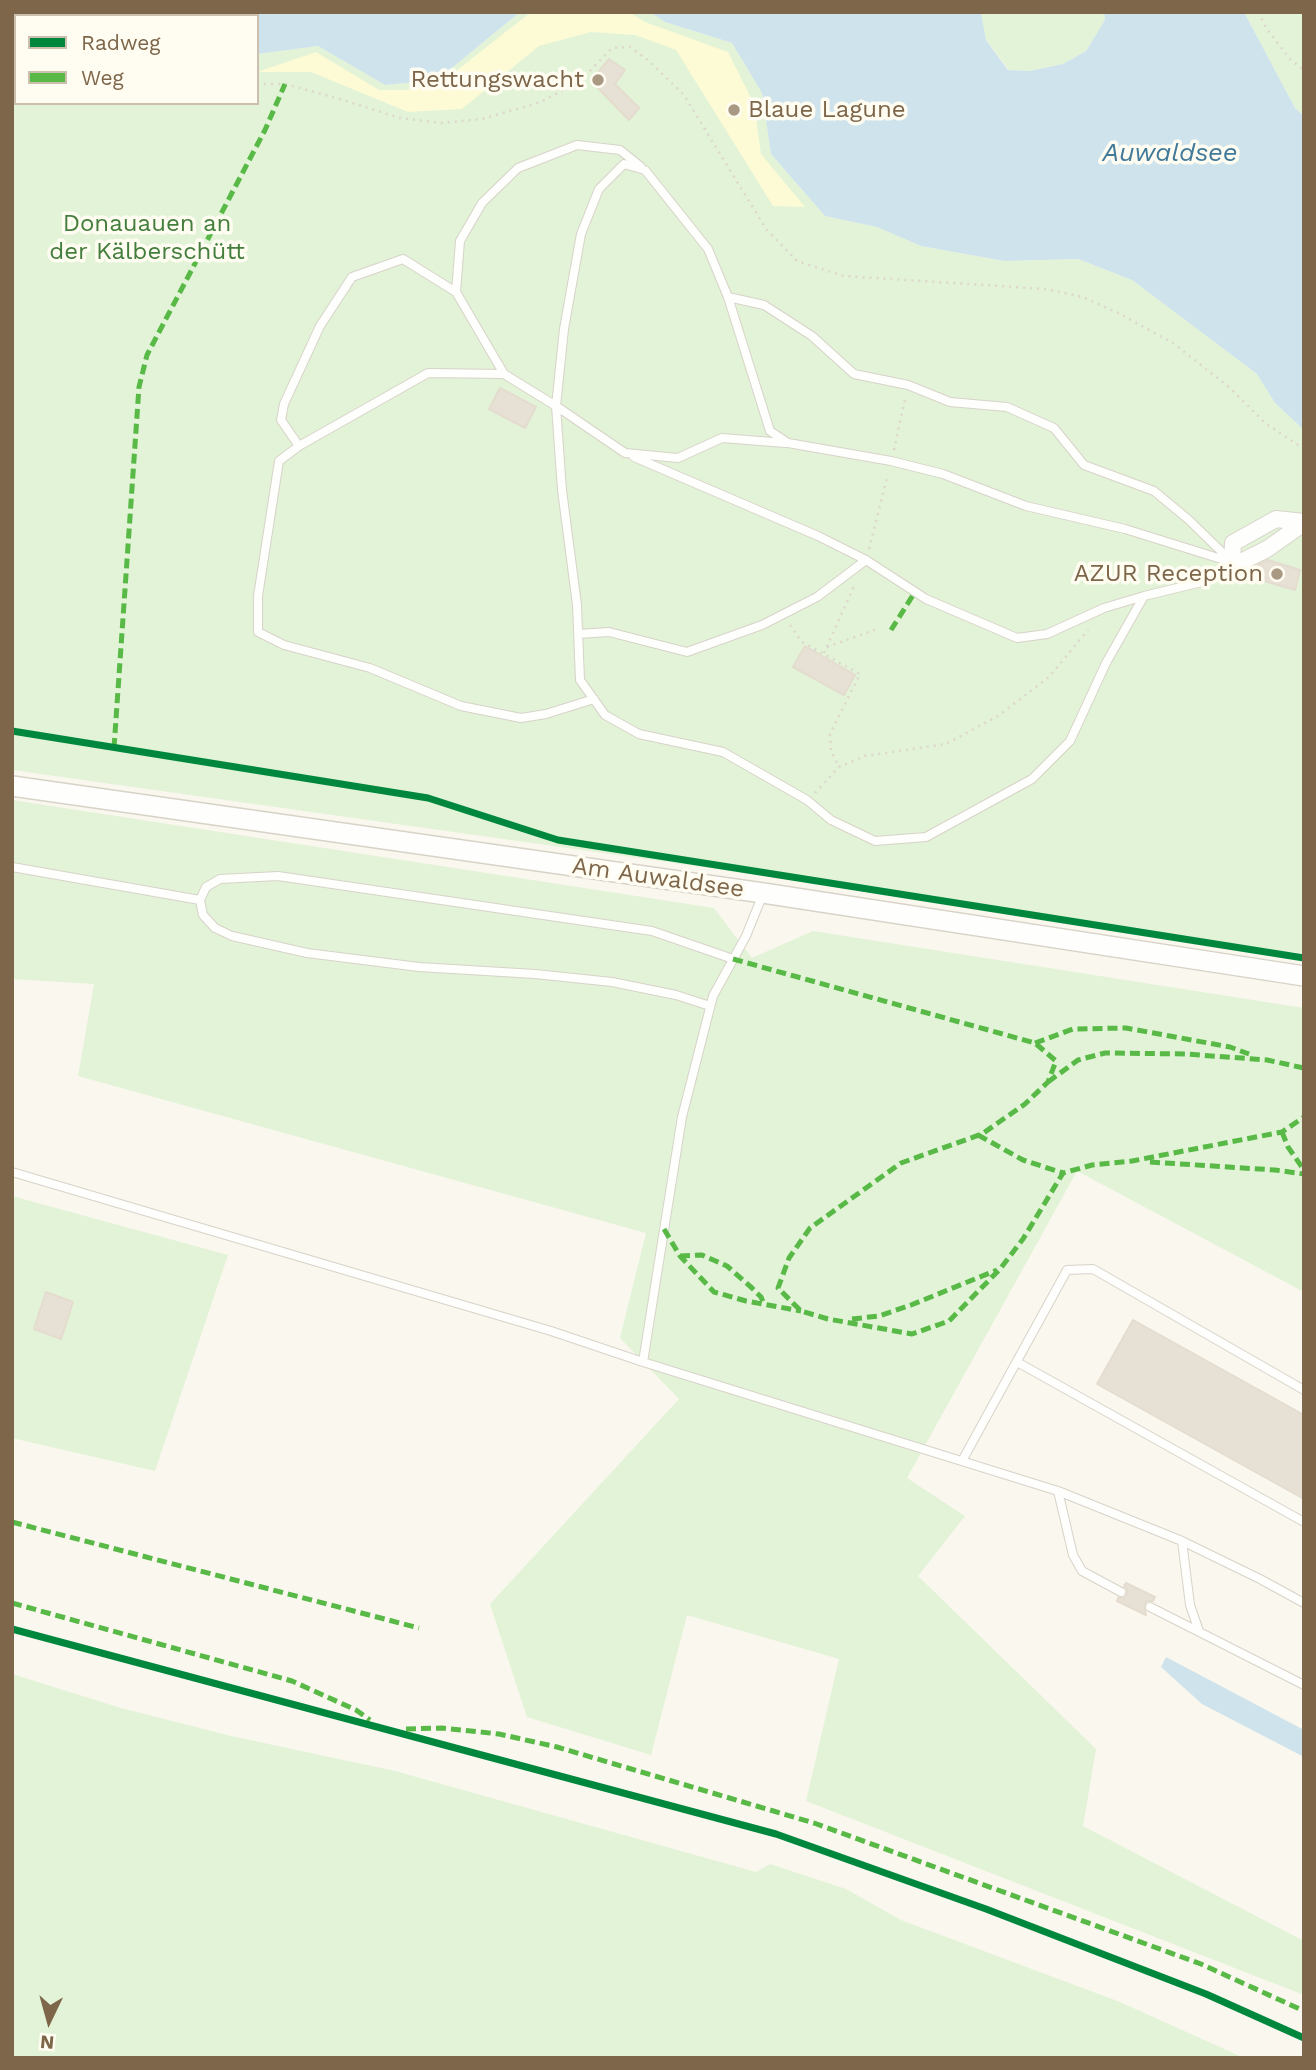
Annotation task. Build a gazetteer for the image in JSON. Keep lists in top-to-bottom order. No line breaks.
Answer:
{"streets":{"street":["Am Auwaldsee"]},"water":["Auwaldsee"],"parks":["Donauauen an der Kälberschütt"],"places":["Rettungswacht","Blaue Lagune","AZUR Reception"],"legend":["Radweg","Weg"],"north":"bottom"}
